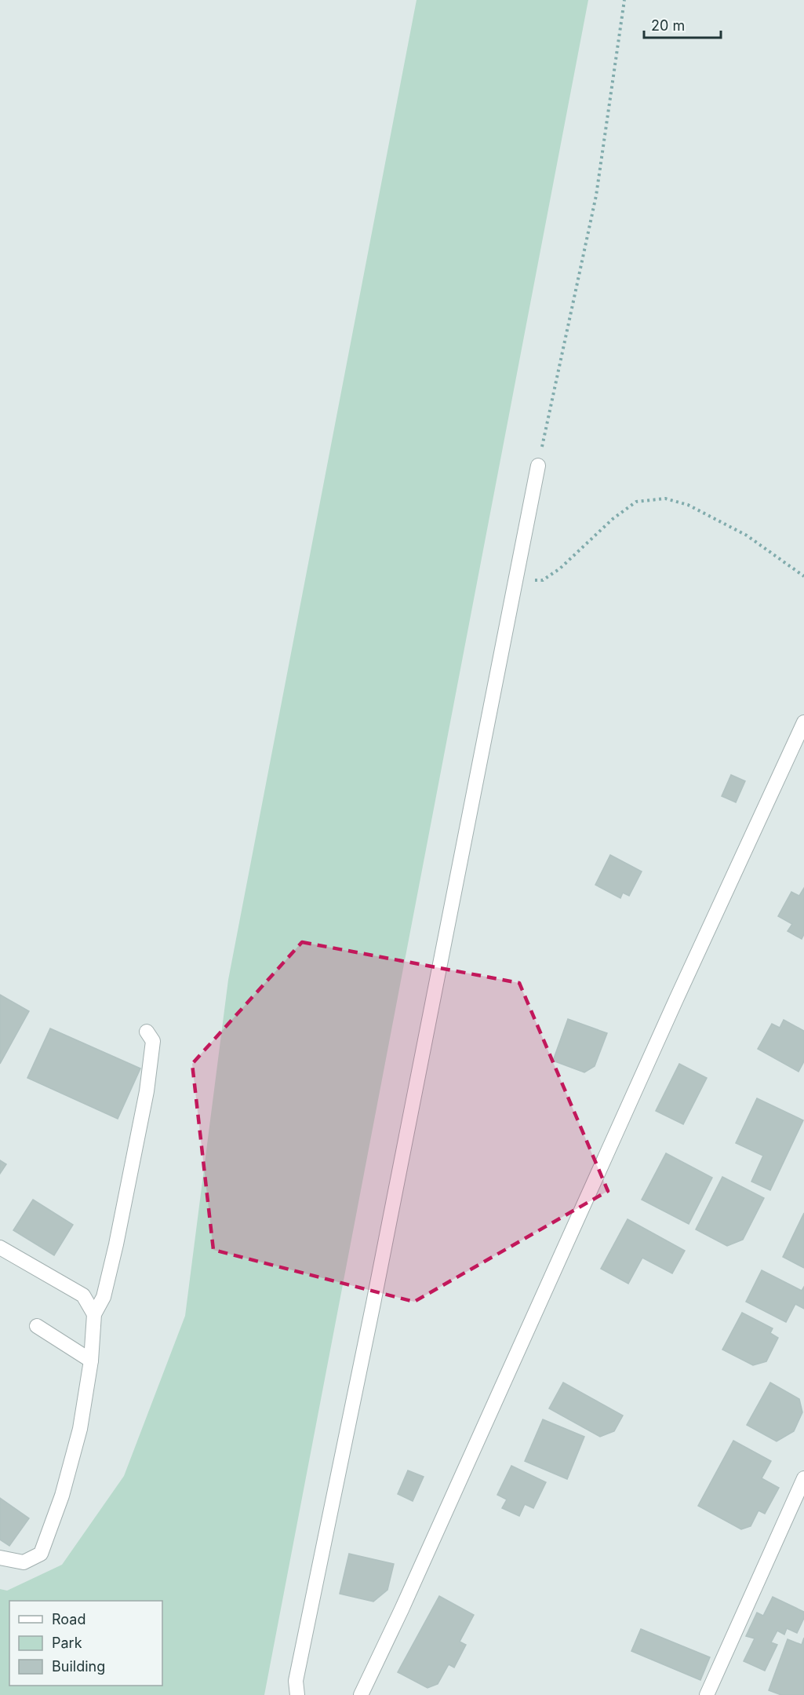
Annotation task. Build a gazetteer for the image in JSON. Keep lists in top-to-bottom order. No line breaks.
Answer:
{"legend":["Road","Park","Building"],"scale_bar":"20 m"}
